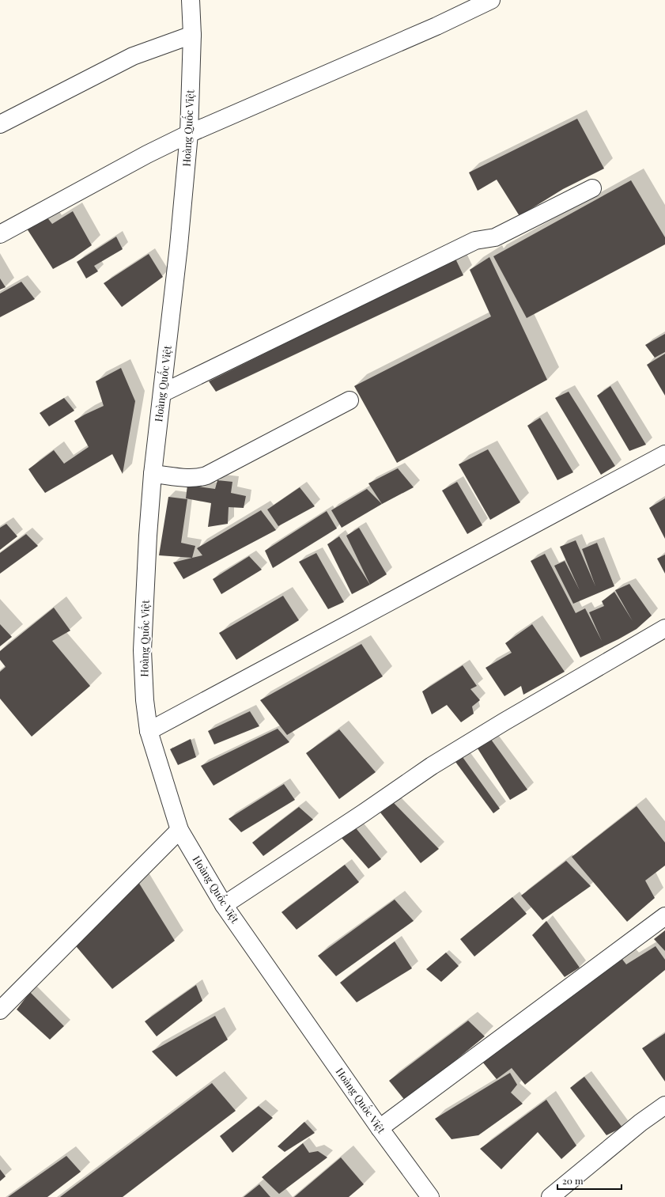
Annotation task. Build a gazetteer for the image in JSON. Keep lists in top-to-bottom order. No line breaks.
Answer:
{"streets":{"street":["Hoàng Quốc Việt"]},"scale_bar":"20 m"}
